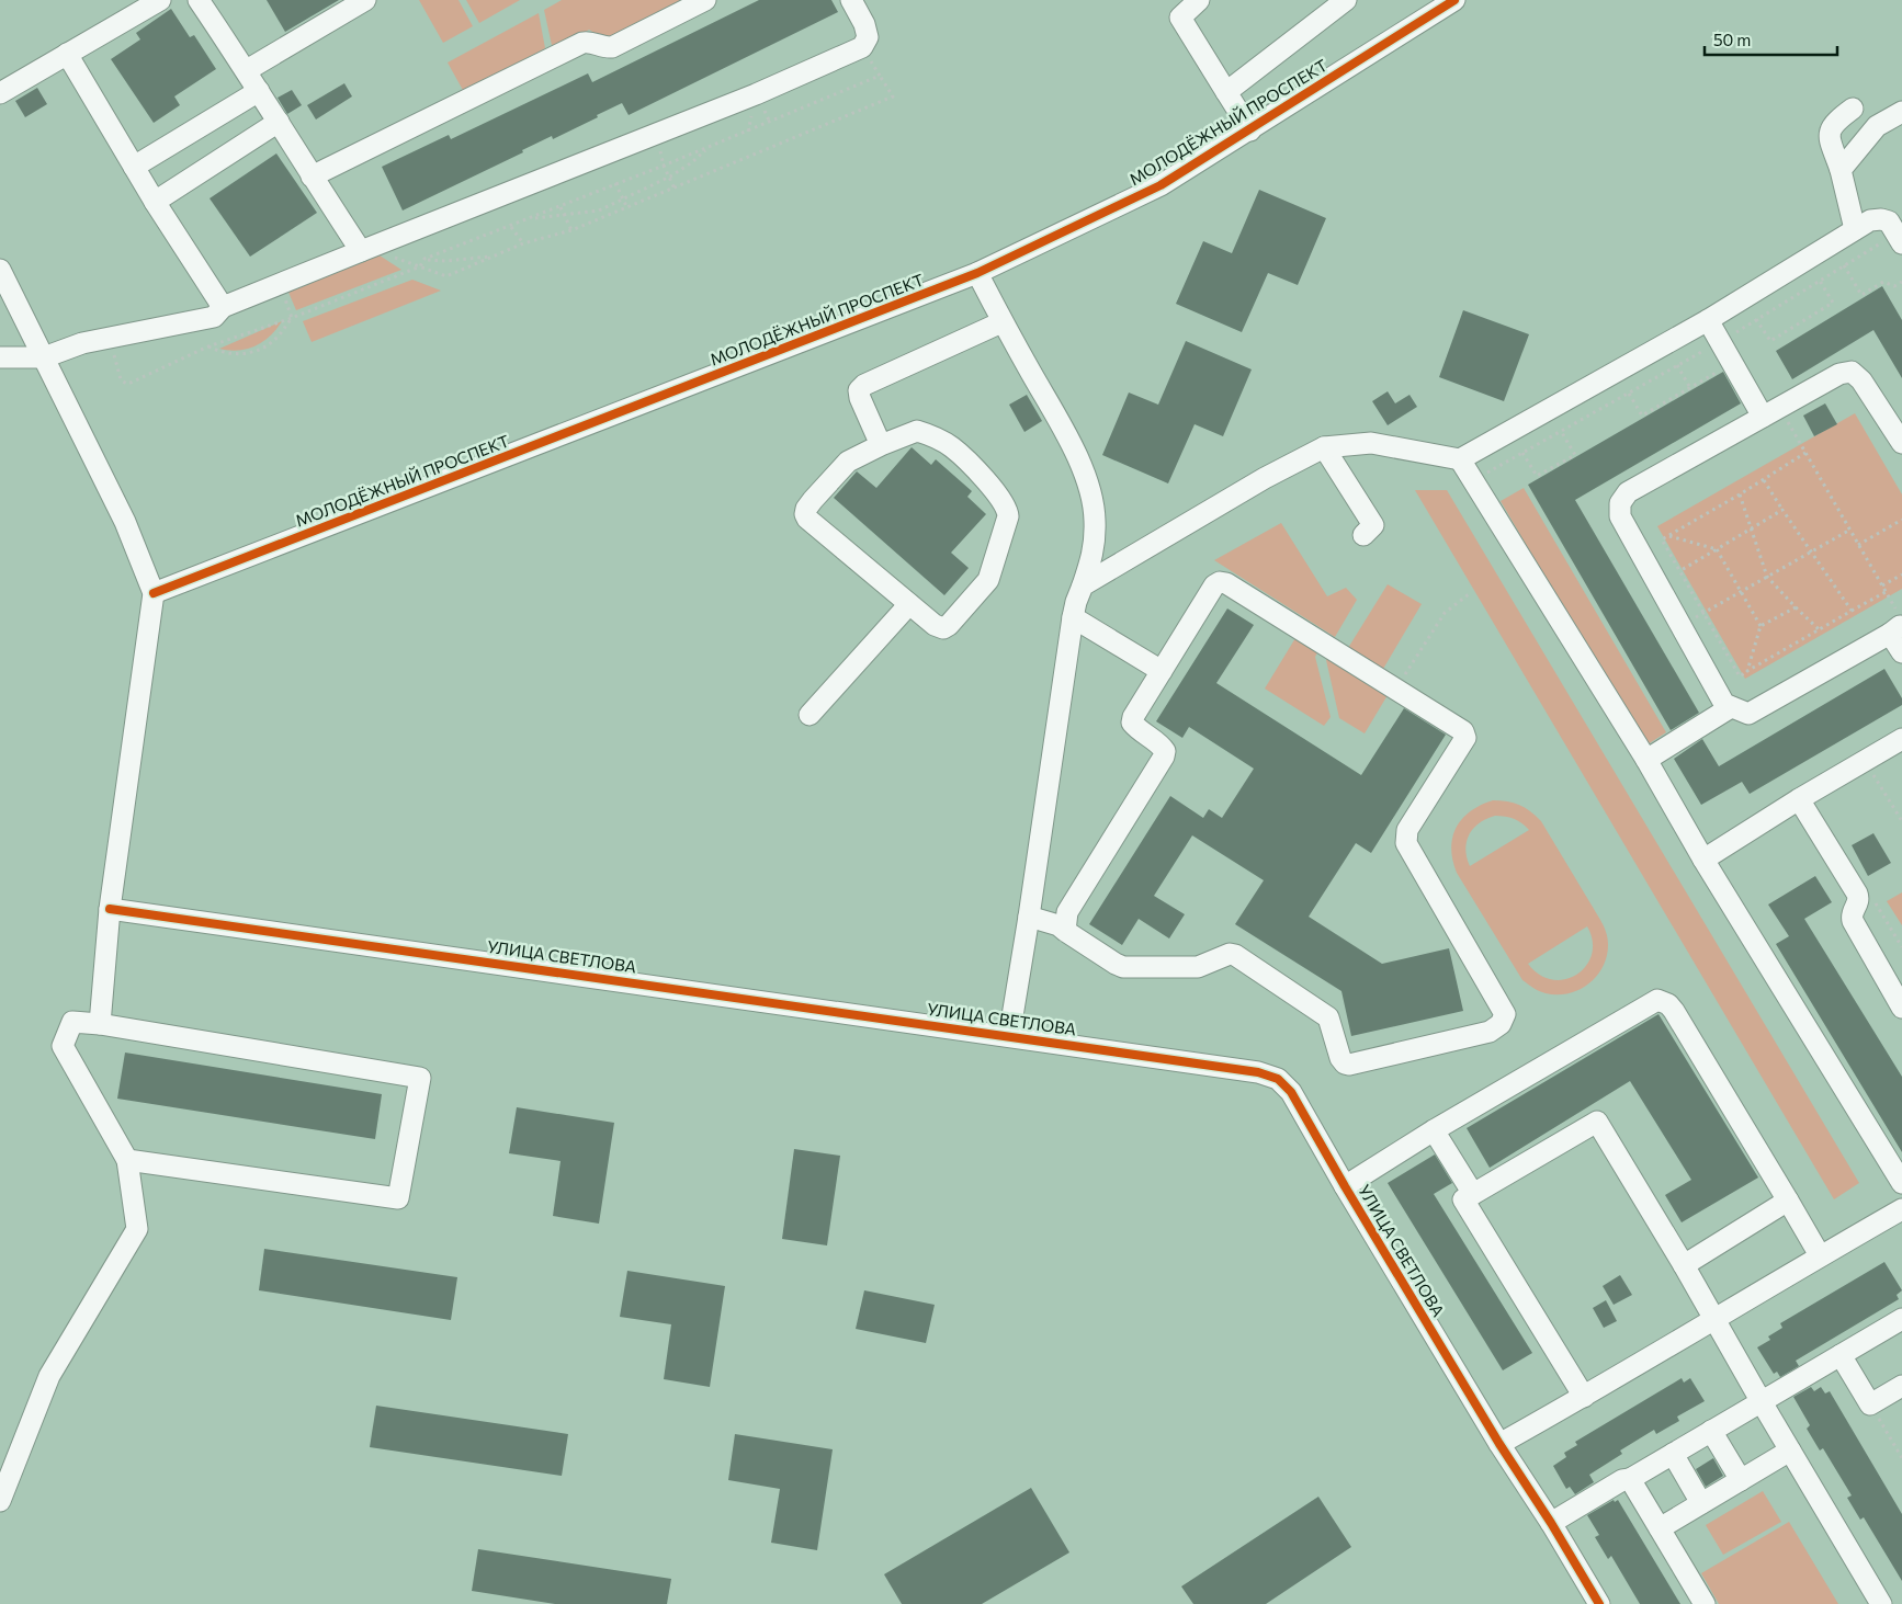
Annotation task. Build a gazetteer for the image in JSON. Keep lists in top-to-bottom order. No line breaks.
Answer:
{"streets":{"street":["МОЛОДЁЖНЫЙ ПРОСПЕКТ","УЛИЦА СВЕТЛОВА"]},"scale_bar":"50 m"}
